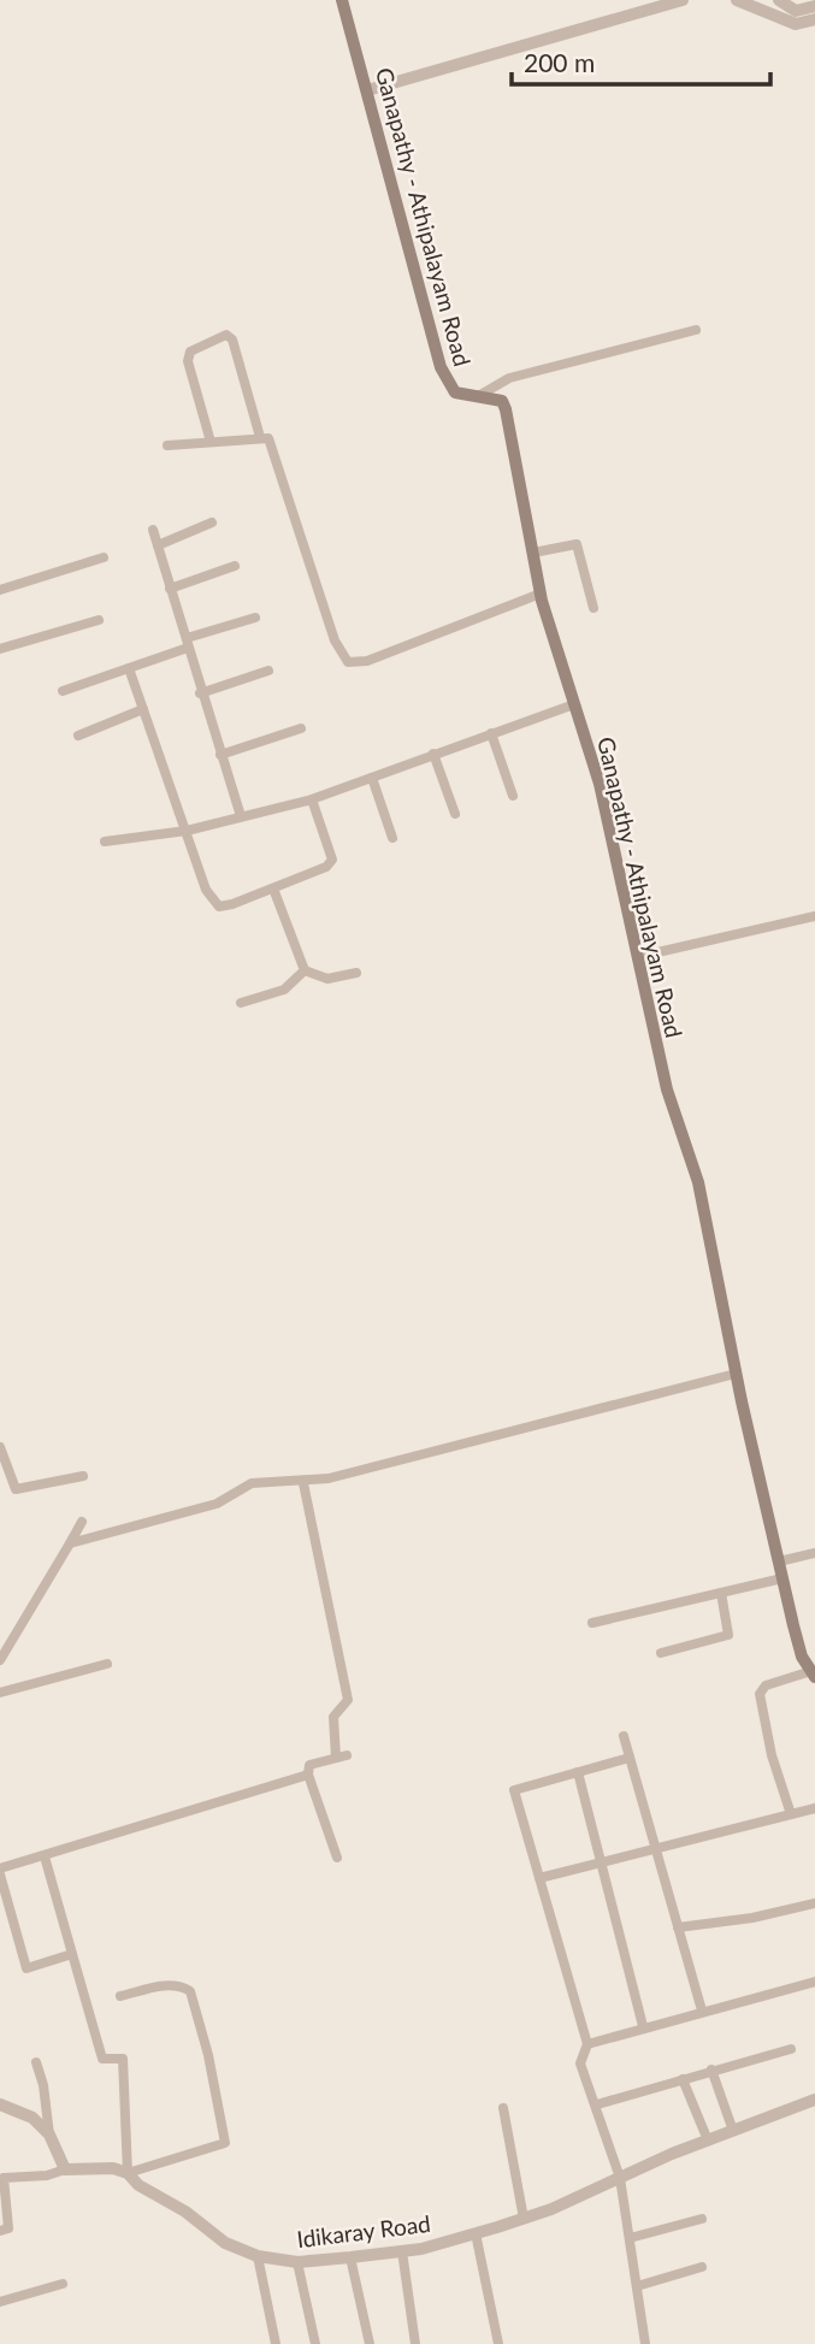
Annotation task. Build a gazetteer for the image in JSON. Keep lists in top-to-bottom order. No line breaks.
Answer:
{"streets":{"main road":["Ganapathy - Athipalayam Road"],"street":["Idikaray Road"]},"scale_bar":"200 m"}
